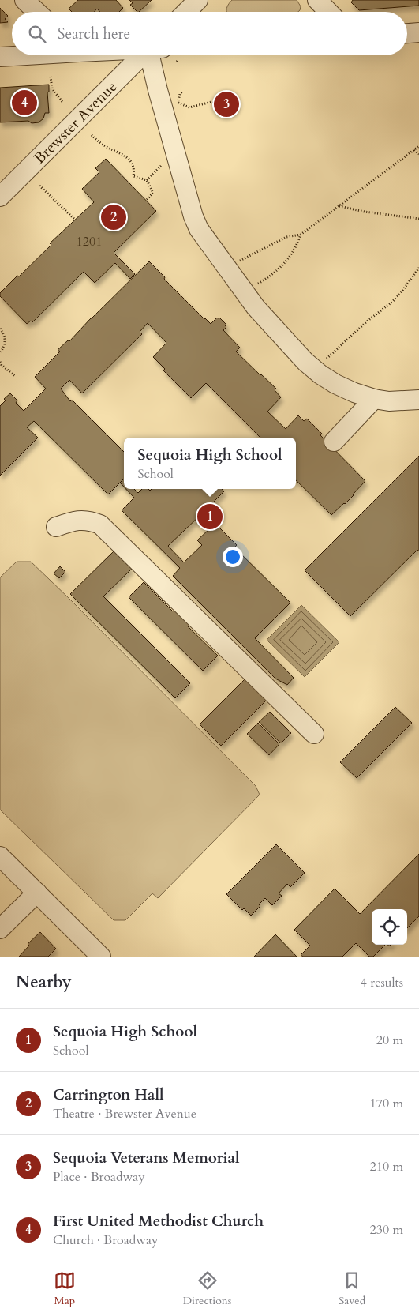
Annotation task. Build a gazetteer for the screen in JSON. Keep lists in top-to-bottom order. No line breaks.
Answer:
{"streets":{"street":["Brewster Avenue"]},"house_numbers":["1201"],"page":{"search":"Search here","pins":["4","3","2","1"],"popup":["Sequoia High School","School"],"heading":["Nearby","4 results"],"list":[{"mark":"1","name":"Sequoia High School","note":"School","value":"20 m"},{"mark":"2","name":"Carrington Hall","note":"Theatre · Brewster Avenue","value":"170 m"},{"mark":"3","name":"Sequoia Veterans Memorial","note":"Place · Broadway","value":"210 m"},{"mark":"4","name":"First United Methodist Church","note":"Church · Broadway","value":"230 m"}],"nav":["Map","Directions","Saved"]}}
